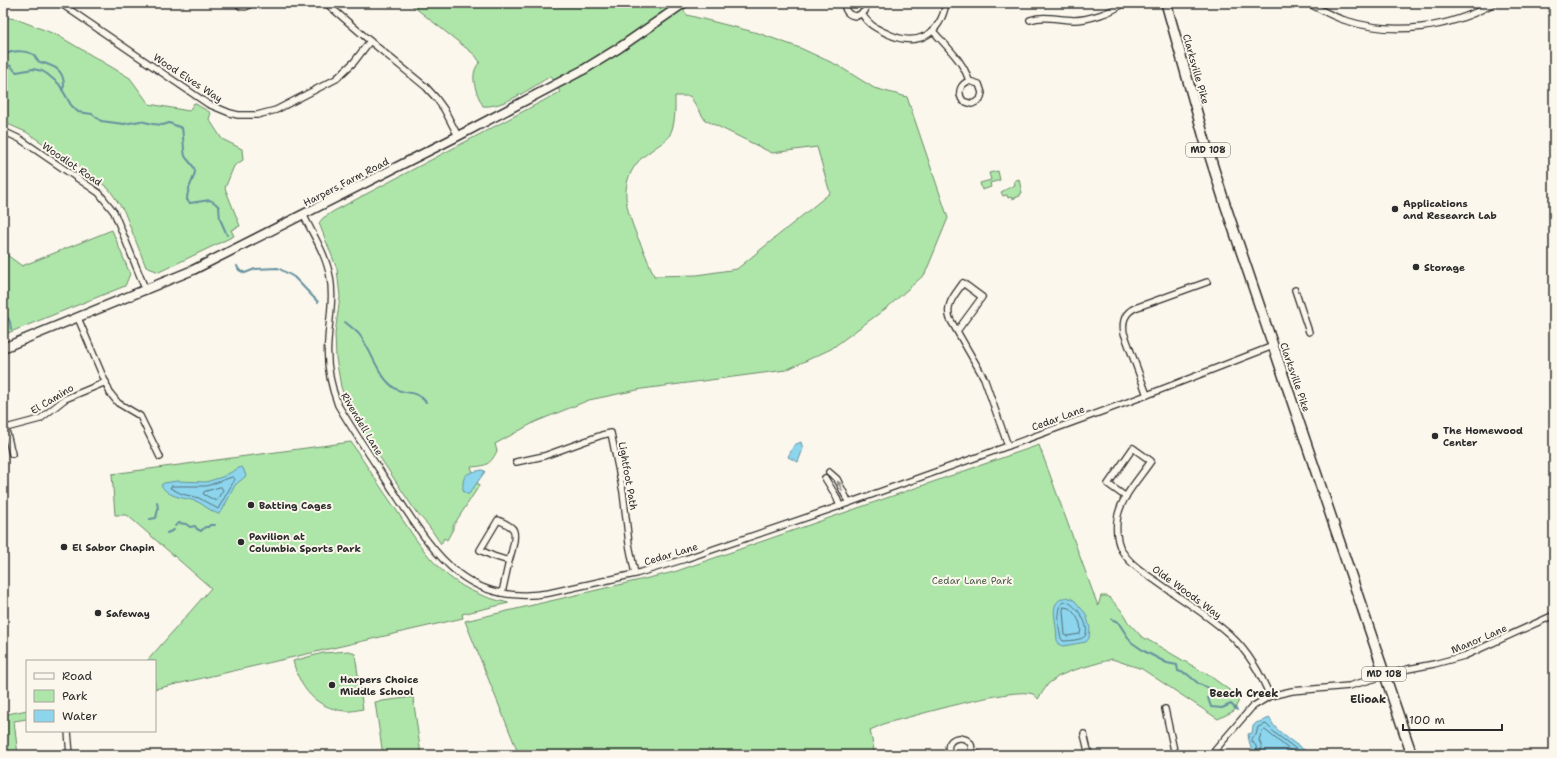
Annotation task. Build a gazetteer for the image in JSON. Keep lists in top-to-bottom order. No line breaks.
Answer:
{"streets":{"main road":["Clarksville Pike","MD 108","Harpers Farm Road"],"street":["Wood Elves Way","Woodlot Road","El Camino","Cedar Lane","Rivendell Lane","Lightfoot Path","Olde Woods Way","Manor Lane"]},"crossings":[["Clarksville Pike","Cedar Lane"],["Clarksville Pike","Manor Lane"],["Woodlot Road","Harpers Farm Road"],["Harpers Farm Road","Rivendell Lane"],["Cedar Lane","Rivendell Lane"],["Cedar Lane","Lightfoot Path"],["Olde Woods Way","Manor Lane"]],"districts":["Beech Creek","Elioak"],"parks":["Cedar Lane Park"],"places":["Applications and Research Lab","Storage","The Homewood Center","Batting Cages","Pavilion at Columbia Sports Park","El Sabor Chapin","Safeway","Harpers Choice Middle School"],"legend":["Road","Park","Water"],"scale_bar":"100 m"}
